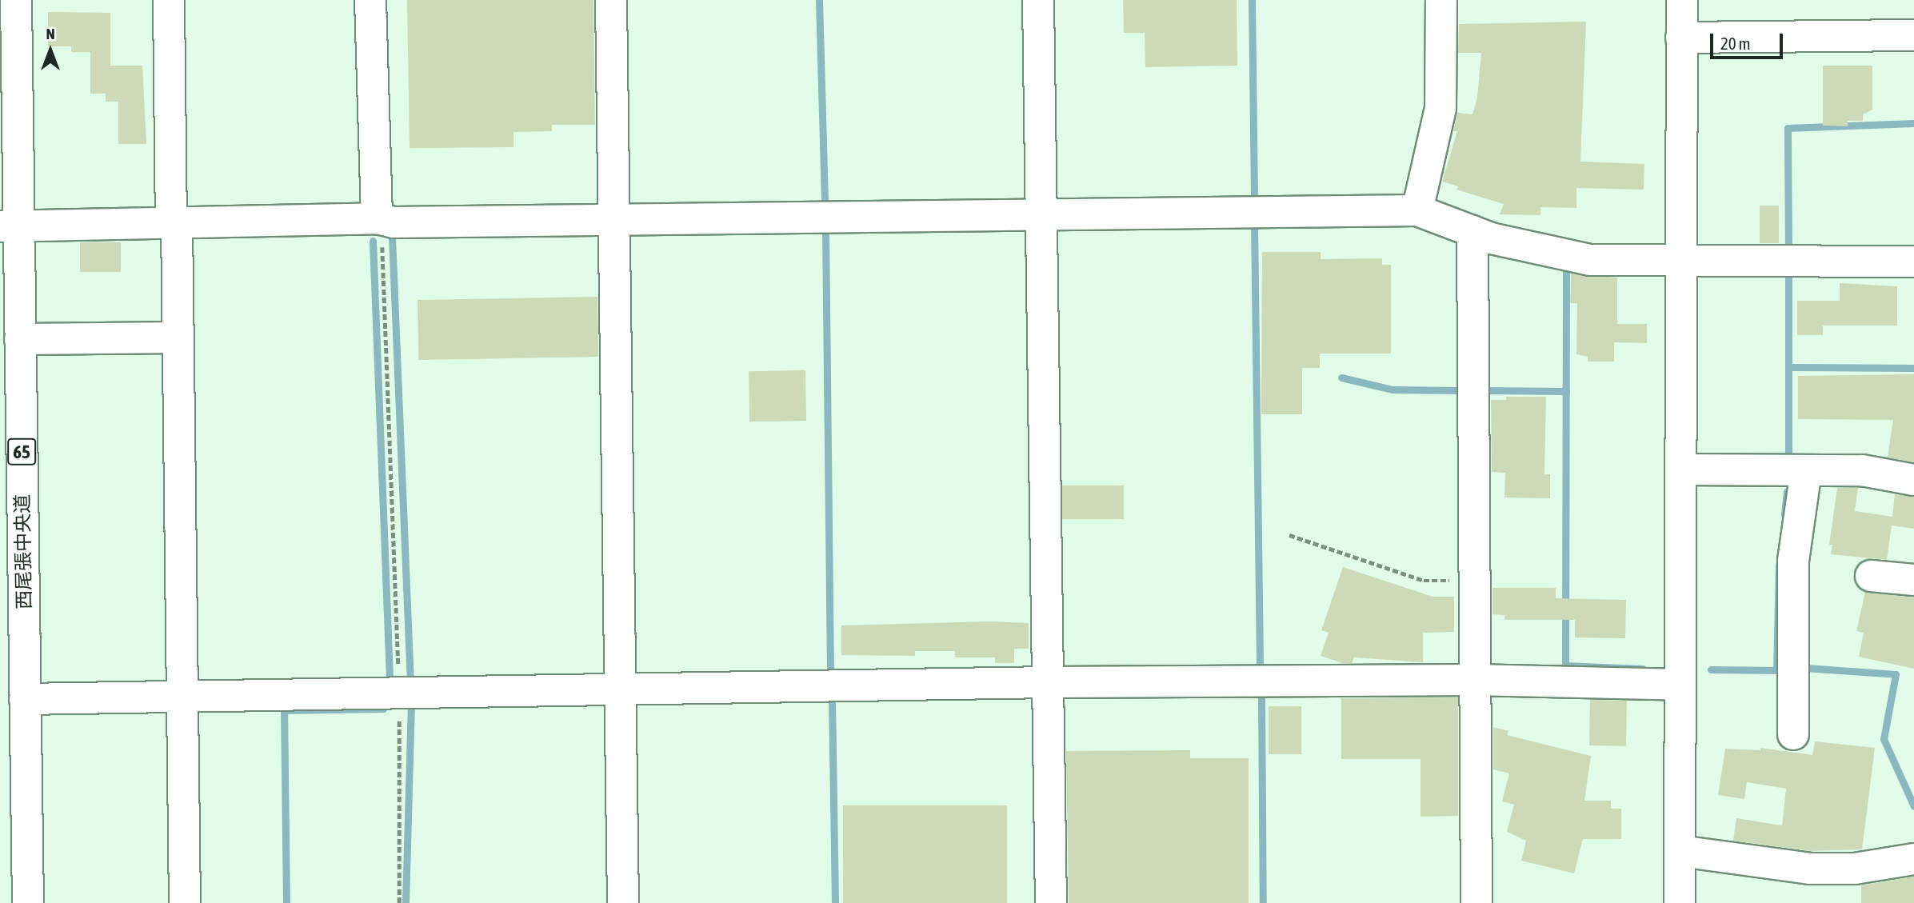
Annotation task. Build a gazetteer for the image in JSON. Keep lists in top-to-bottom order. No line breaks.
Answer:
{"streets":{"street":["65","西尾張中央道"]},"scale_bar":"20 m","north":"top"}
